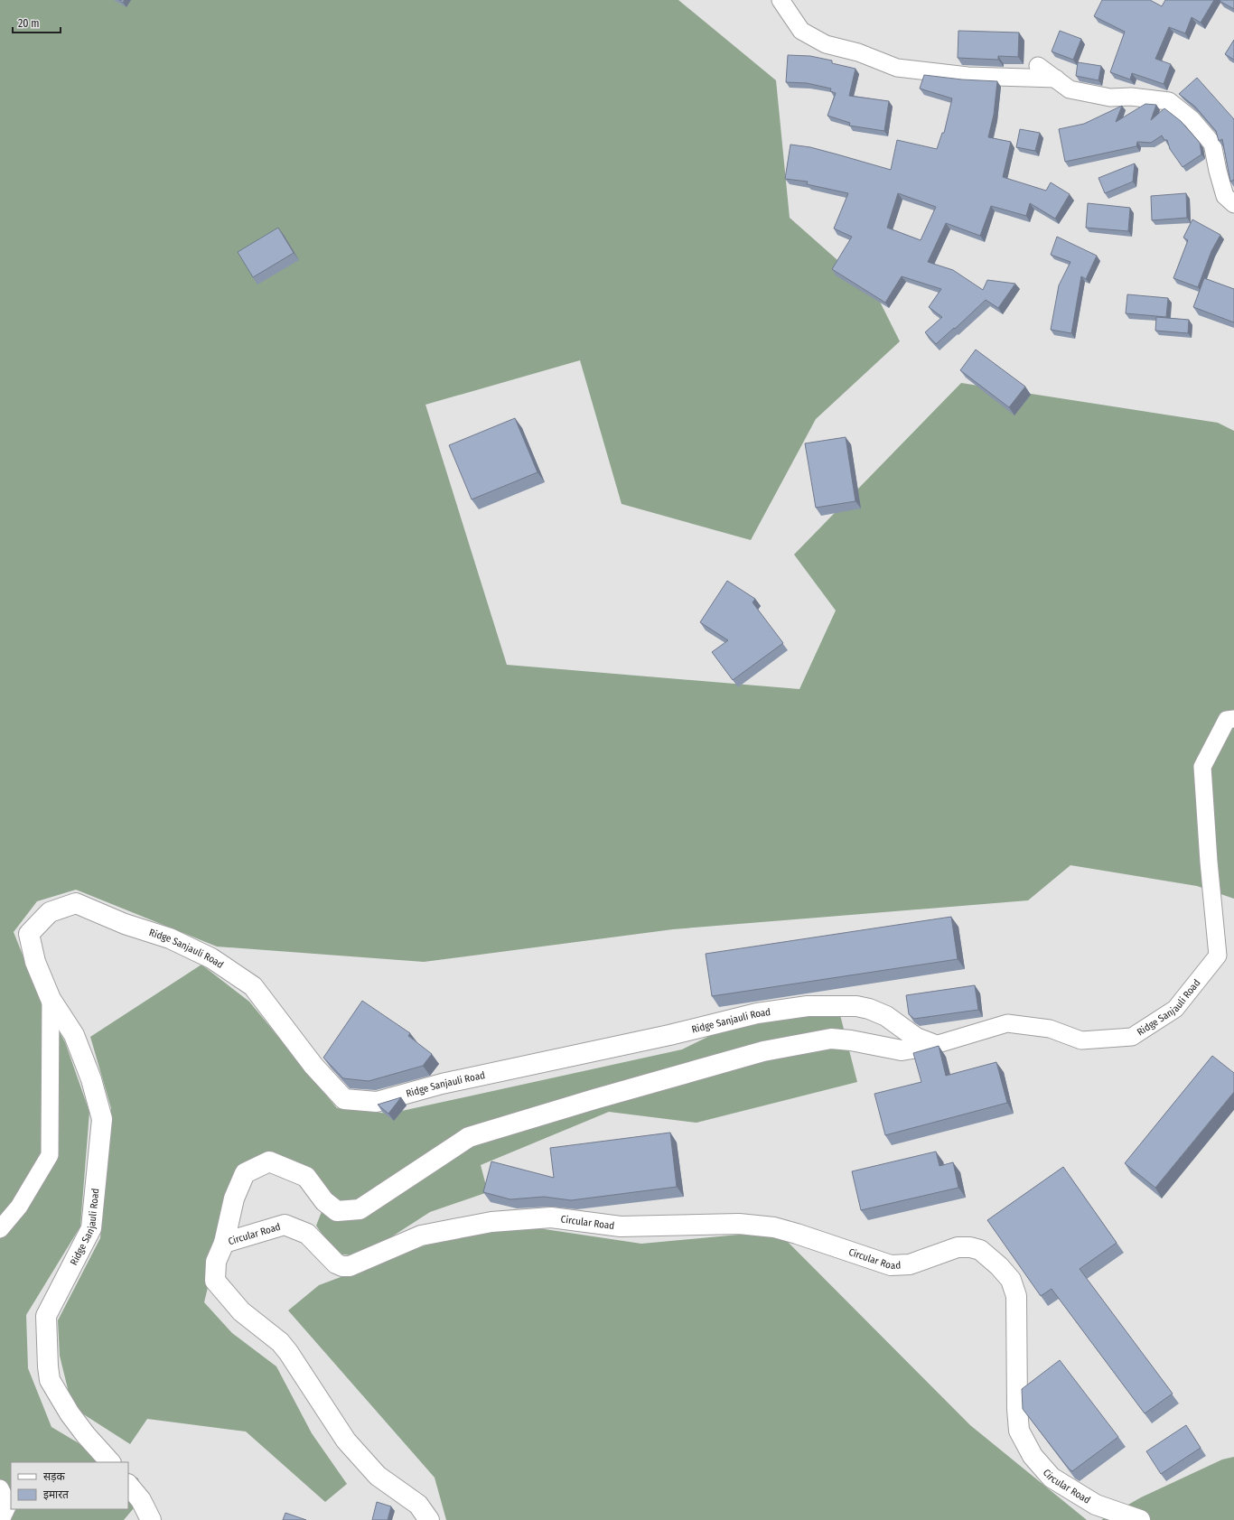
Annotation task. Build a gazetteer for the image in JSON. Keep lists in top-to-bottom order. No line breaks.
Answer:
{"streets":{"street":["Ridge Sanjauli Road","Circular Road"]},"legend":["सड़क","इमारत"],"scale_bar":"20 m"}
